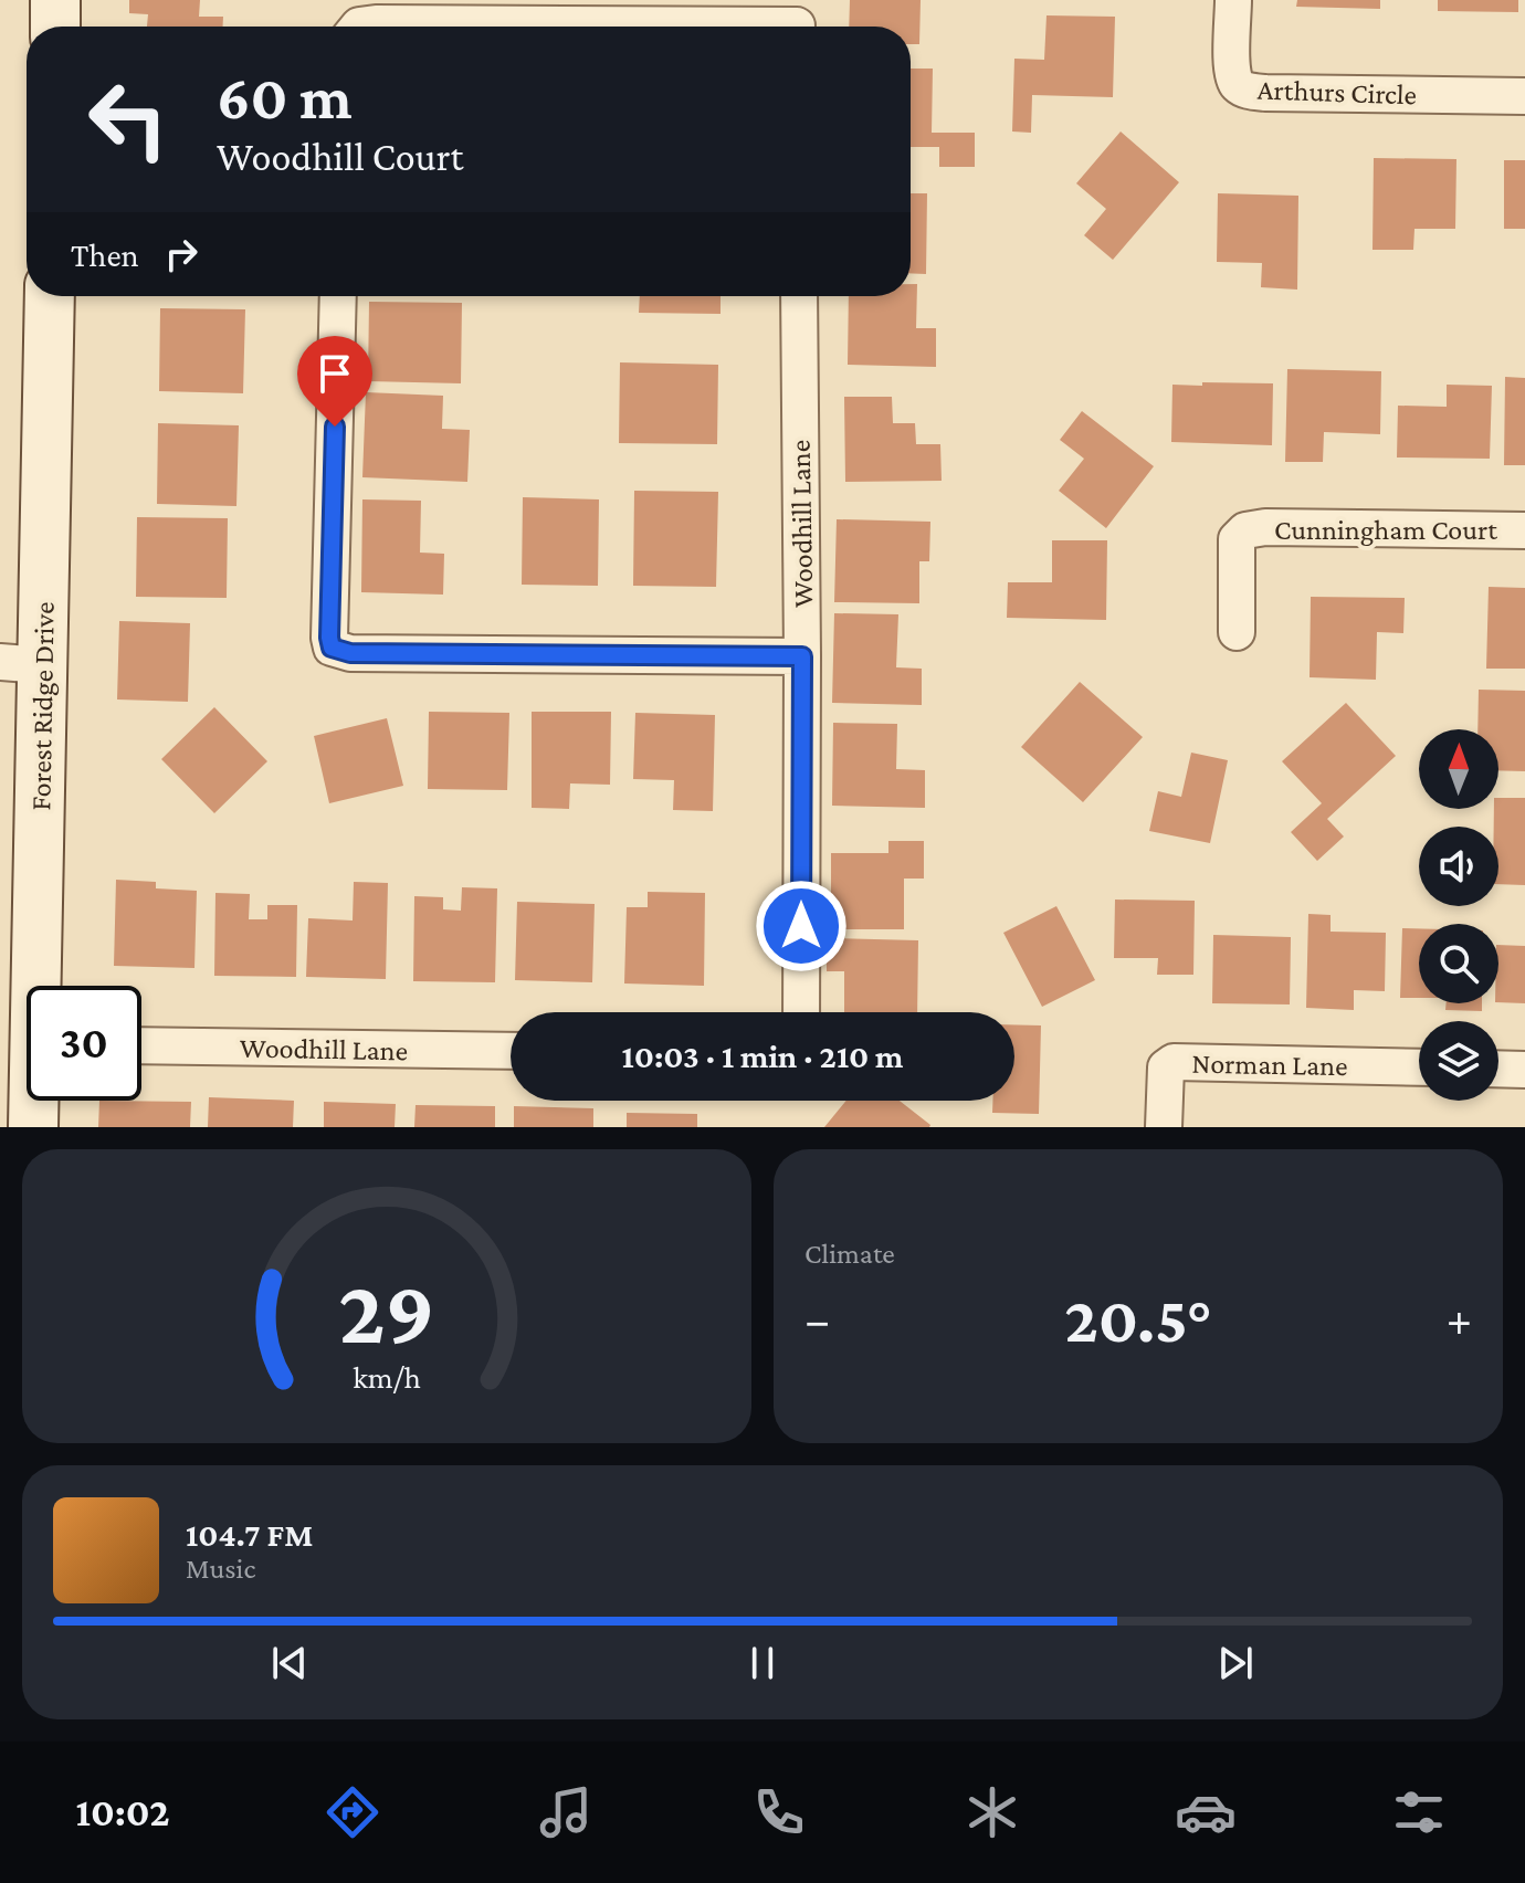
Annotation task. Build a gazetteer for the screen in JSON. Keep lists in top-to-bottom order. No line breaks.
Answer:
{"streets":{"main road":["Forest Ridge Drive"],"street":["Arthurs Circle","Woodhill Lane","Cunningham Court","Norman Lane"]},"north":"top","page":{"turn":["60 m","Woodhill Court"],"then":"Then","limit":"30","trip":"10:03 · 1 min · 210 m","tile":"Climate","heat":["−","20.5°","+"],"song":["104.7 FM","Music"],"tabs":"10:02","gauge":["29","km/h"]}}
